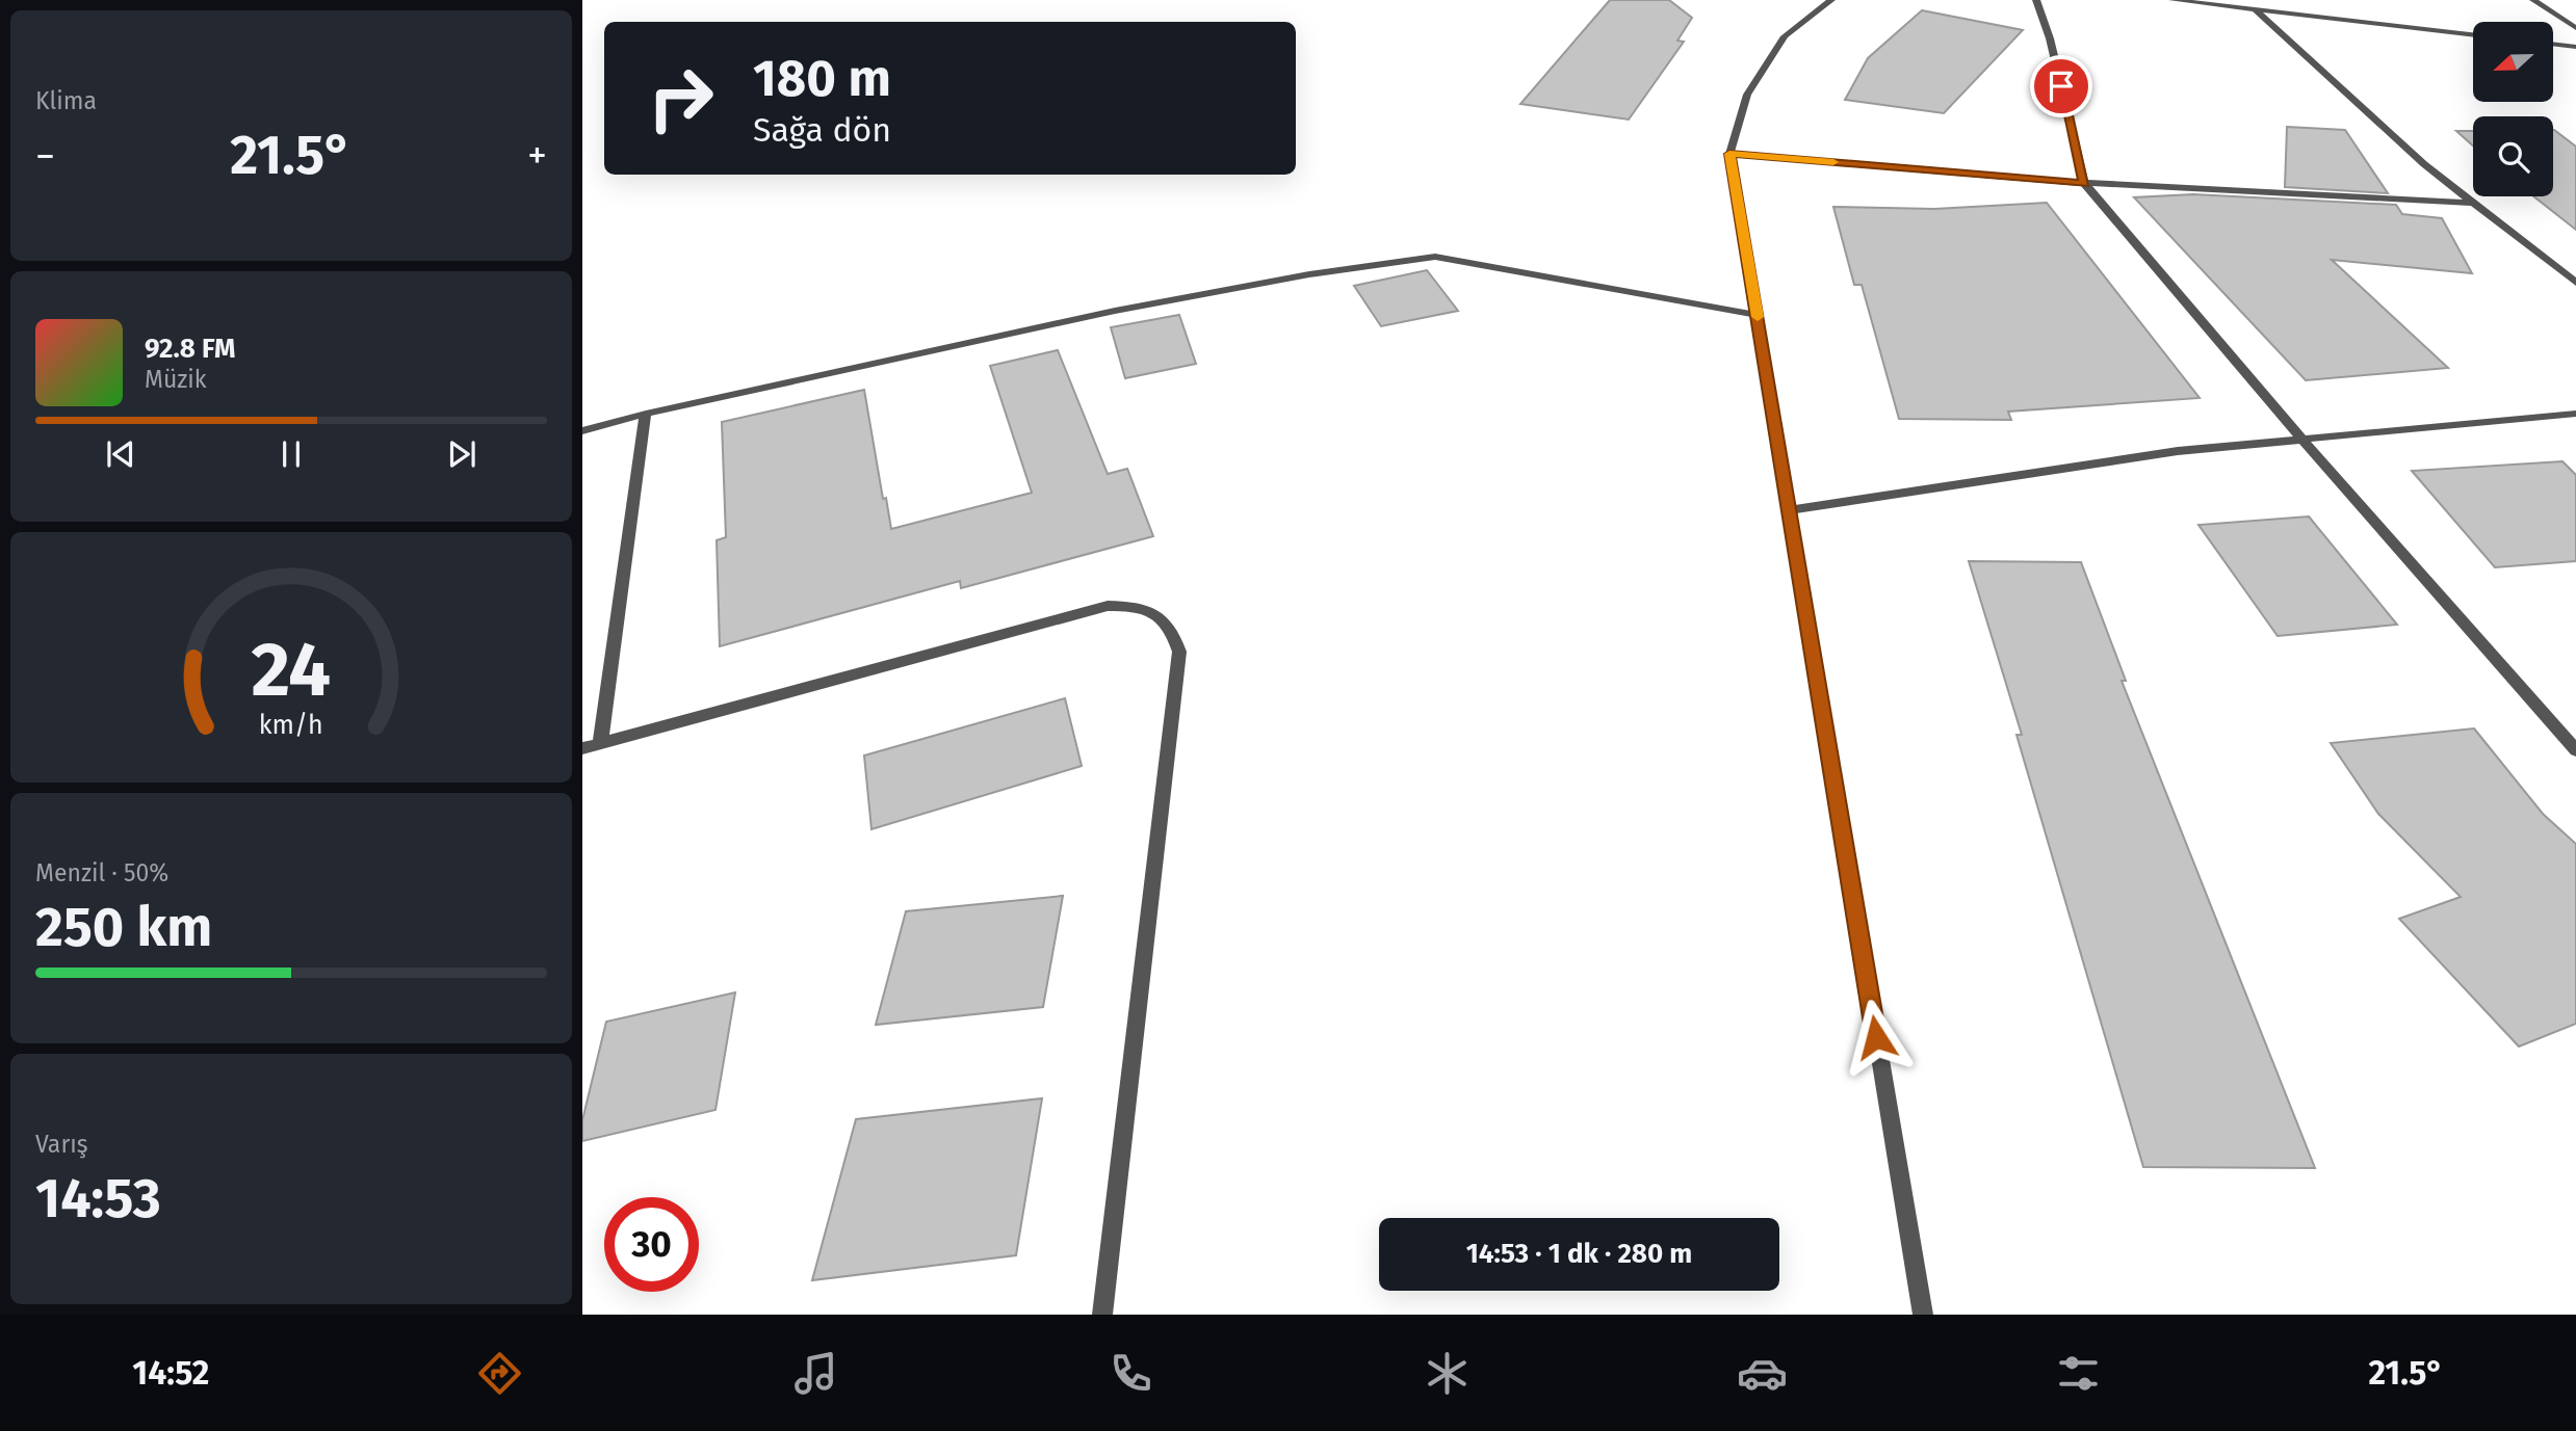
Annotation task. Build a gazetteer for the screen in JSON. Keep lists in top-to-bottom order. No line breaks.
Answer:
{"north":"left","page":{"tile":["Klima",["Menzil · 50%","250 km"],["Varış","14:53"]],"turn":["180 m","Sağa dön"],"heat":["−","21.5°","+"],"song":["92.8 FM","Müzik"],"limit":"30","trip":"14:53 · 1 dk · 280 m","tabs":["14:52","21.5°"],"gauge":["24","km/h"]}}
